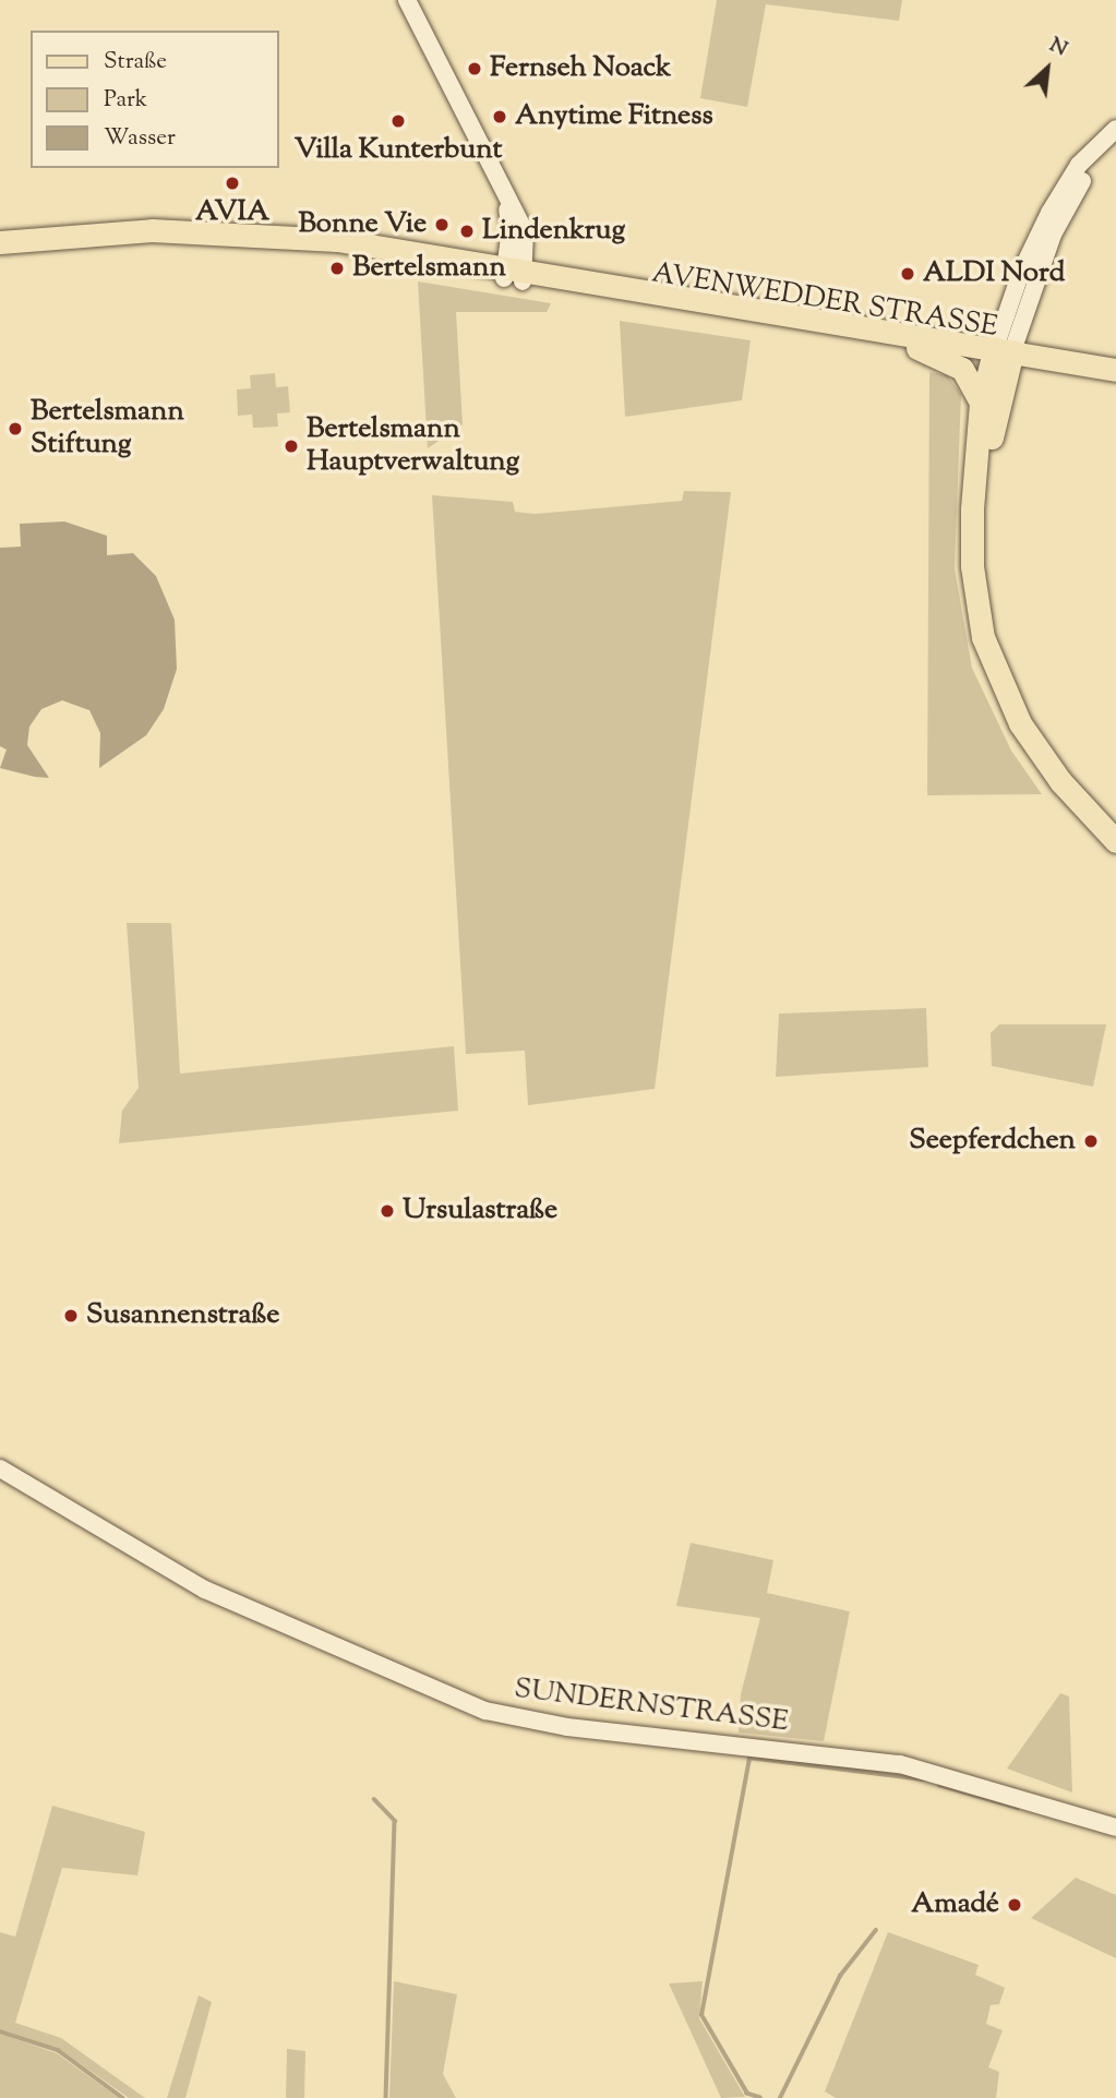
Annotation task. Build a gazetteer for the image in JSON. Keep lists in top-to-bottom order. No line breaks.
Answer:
{"streets":{"main road":["AVENWEDDER STRASSE"],"street":["SUNDERNSTRASSE"]},"places":["Fernseh Noack","Anytime Fitness","Villa Kunterbunt","AVIA","Bonne Vie","Lindenkrug","Bertelsmann","ALDI Nord","Bertelsmann Stiftung","Bertelsmann Hauptverwaltung","Seepferdchen","Ursulastraße","Susannenstraße","Amadé"],"legend":["Straße","Park","Wasser"],"north":"top right"}
